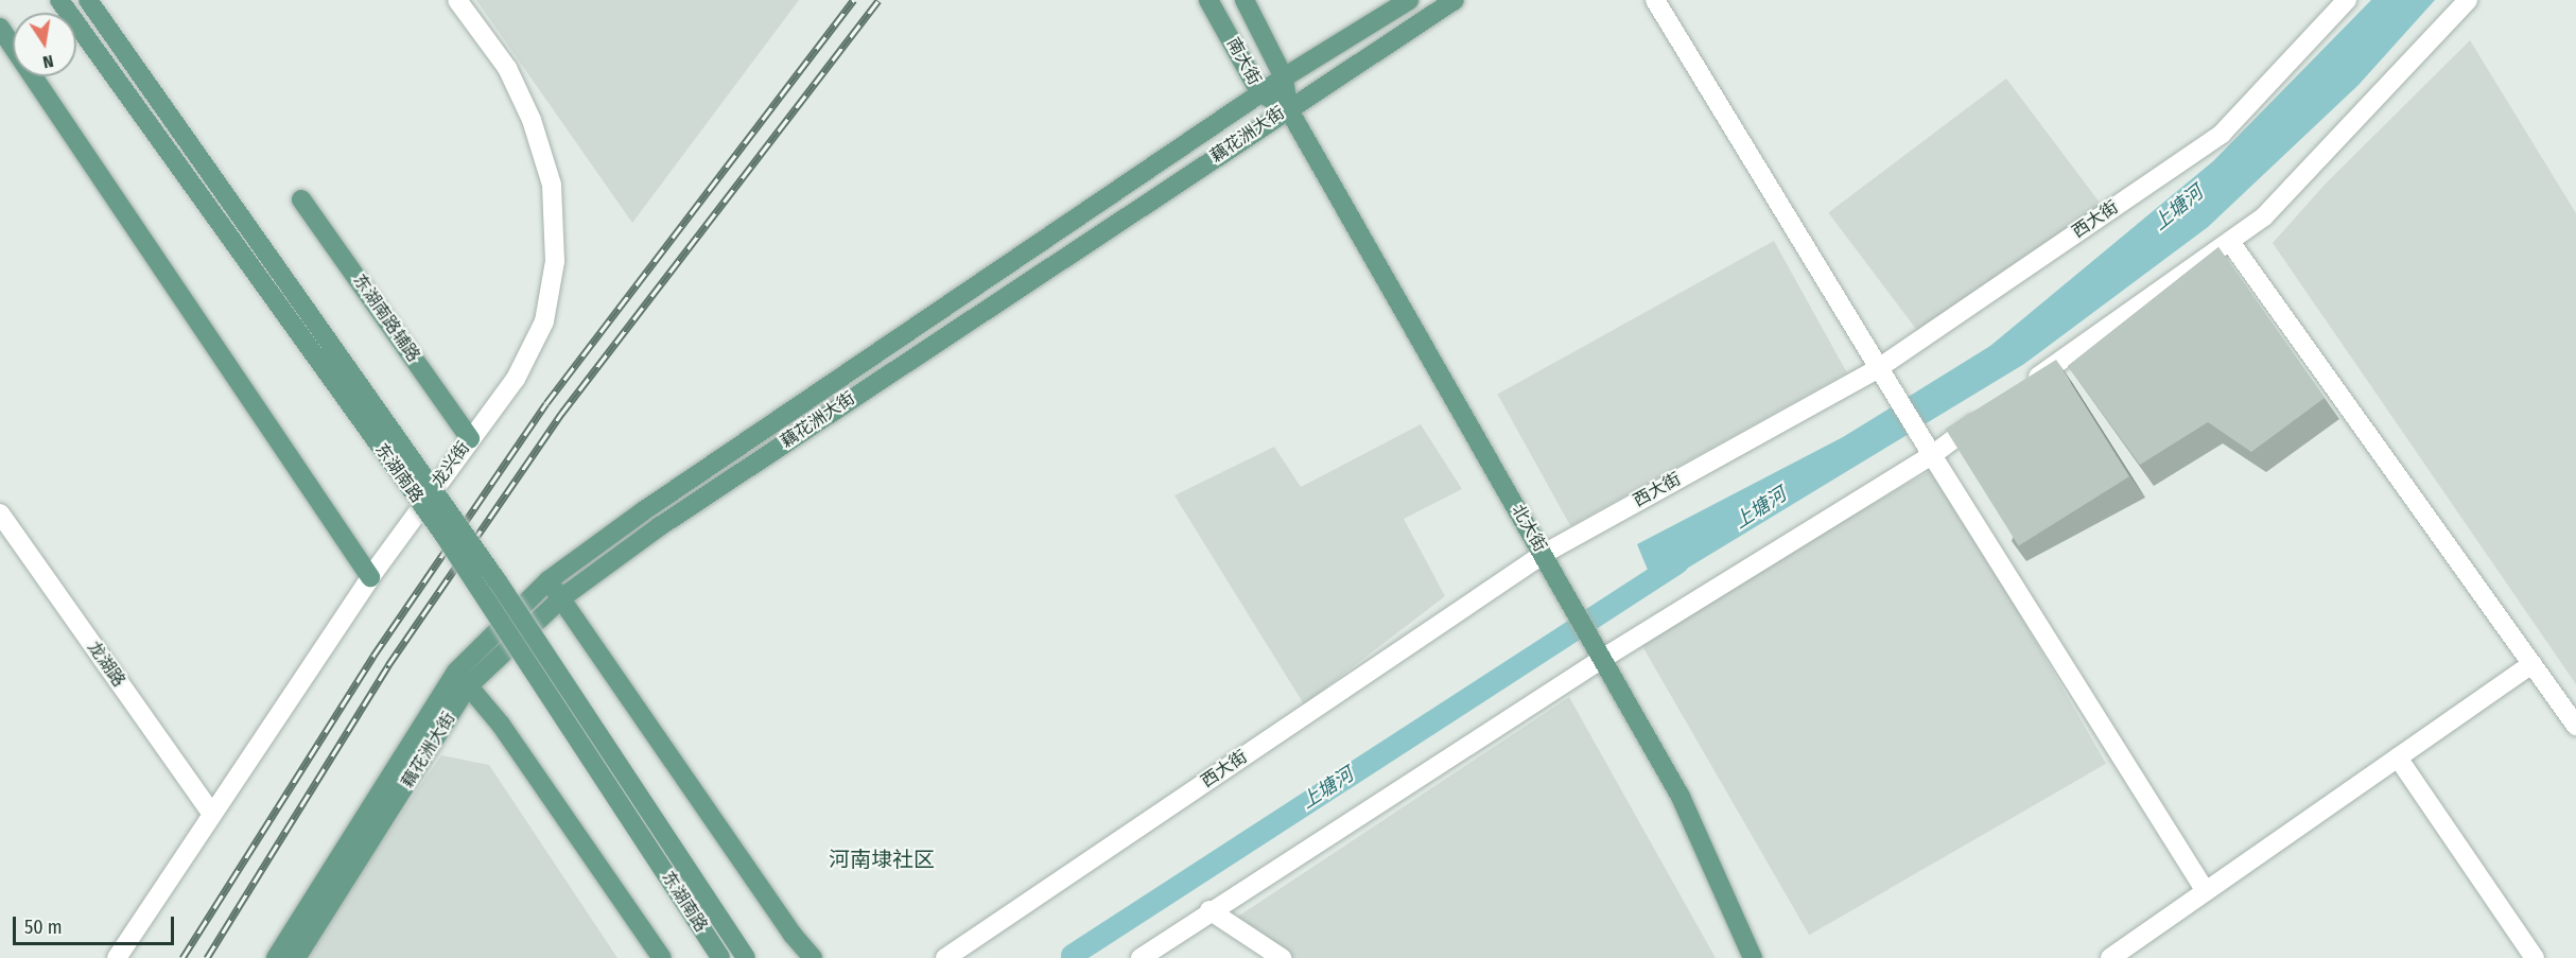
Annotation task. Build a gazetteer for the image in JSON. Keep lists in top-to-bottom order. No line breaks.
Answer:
{"streets":{"main road":["南大街","藕花洲大街","东湖南路辅路","东湖南路","北大街"],"street":["西大街","龙兴街","龙湖路"]},"crossings":[["南大街","藕花洲大街"],["南大街","北大街"],["藕花洲大街","北大街"],["西大街","北大街"],["东湖南路辅路","龙兴街"],["龙兴街","龙湖路"]],"districts":["河南埭社区"],"water":["上塘河"],"scale_bar":"50 m","north":"bottom"}
